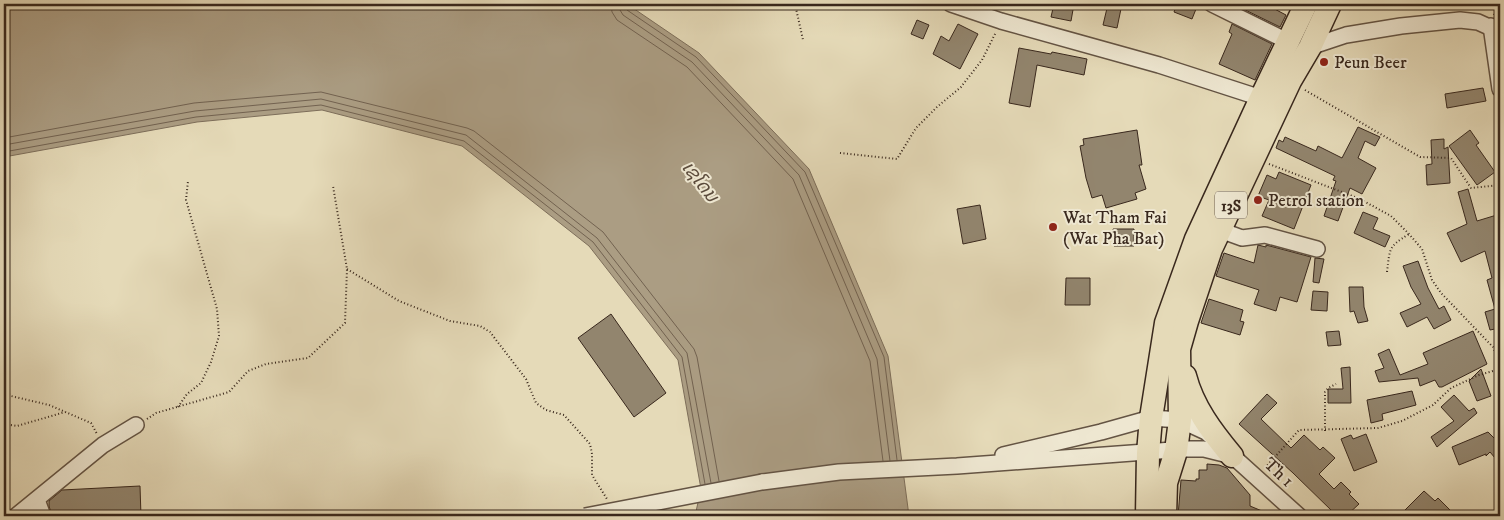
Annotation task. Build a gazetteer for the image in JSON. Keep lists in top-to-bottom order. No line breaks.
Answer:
{"streets":{"highway":["13S"],"street":["Th 1"]},"crossings":[["13S","Th 1"]],"water":["ເຊໂດນ"],"places":["Peun Beer","Petrol station","Wat Tham Fai (Wat Pha Bat)"]}
